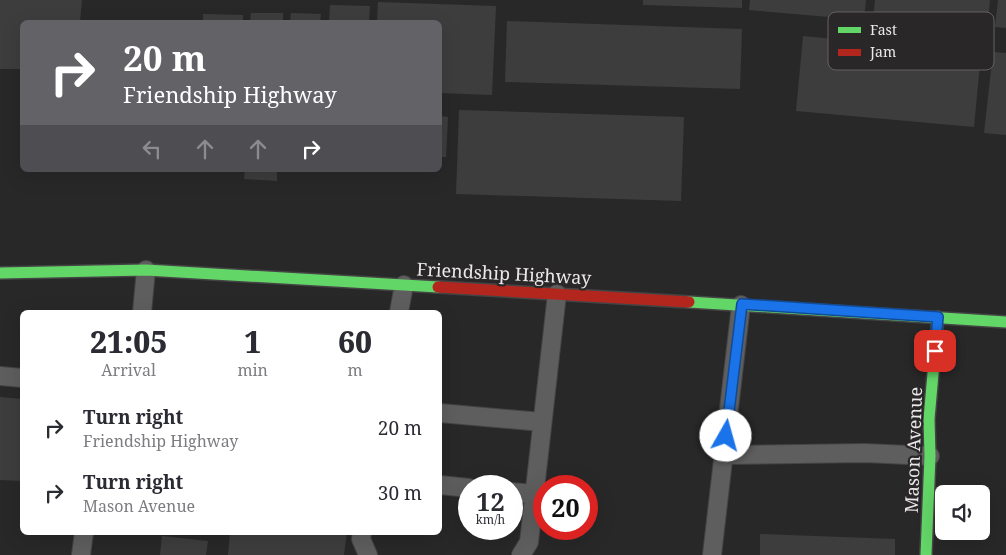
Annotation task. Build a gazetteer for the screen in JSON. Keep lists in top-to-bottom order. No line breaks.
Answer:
{"streets":{"main road":["Friendship Highway","Mason Avenue"]},"crossings":[["Friendship Highway","Mason Avenue"]],"legend":["Fast","Jam"],"page":{"turn":["20 m","Friendship Highway"],"eta":["21:05","Arrival","1","min","60","m"],"list":[{"name":"Turn right","note":"Friendship Highway","value":"20 m"},{"name":"Turn right","note":"Mason Avenue","value":"30 m"}],"speed":"12 km/h","limit":"20"}}
